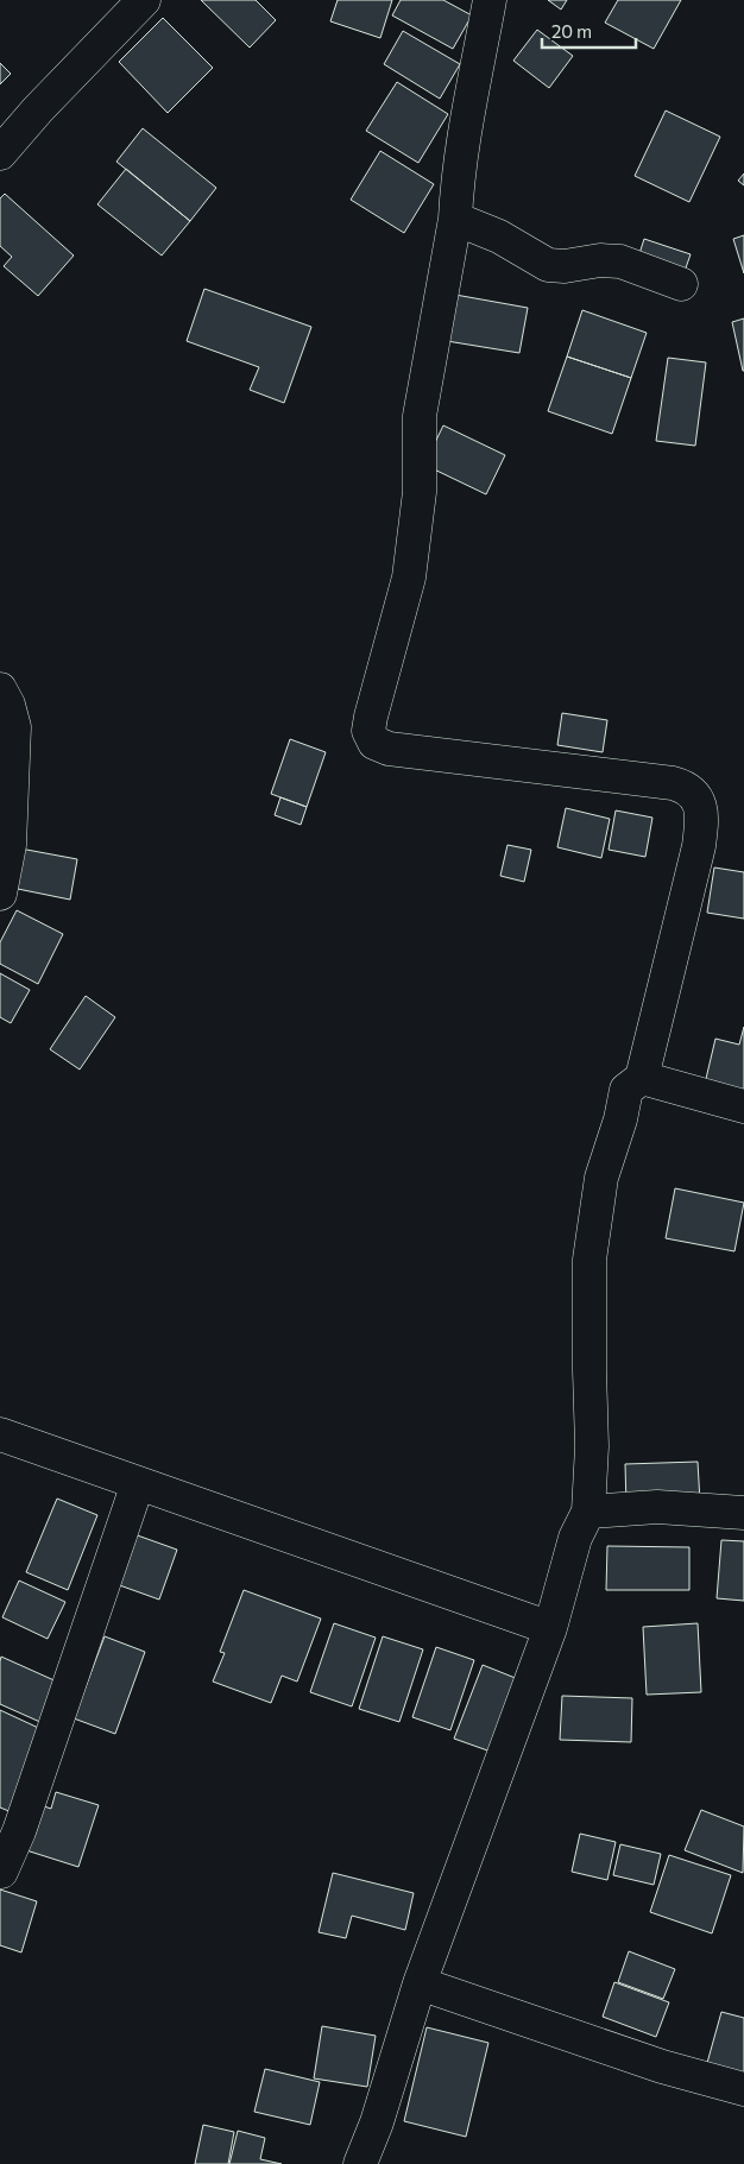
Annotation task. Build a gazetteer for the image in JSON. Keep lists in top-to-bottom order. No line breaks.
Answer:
{"scale_bar":"20 m"}
